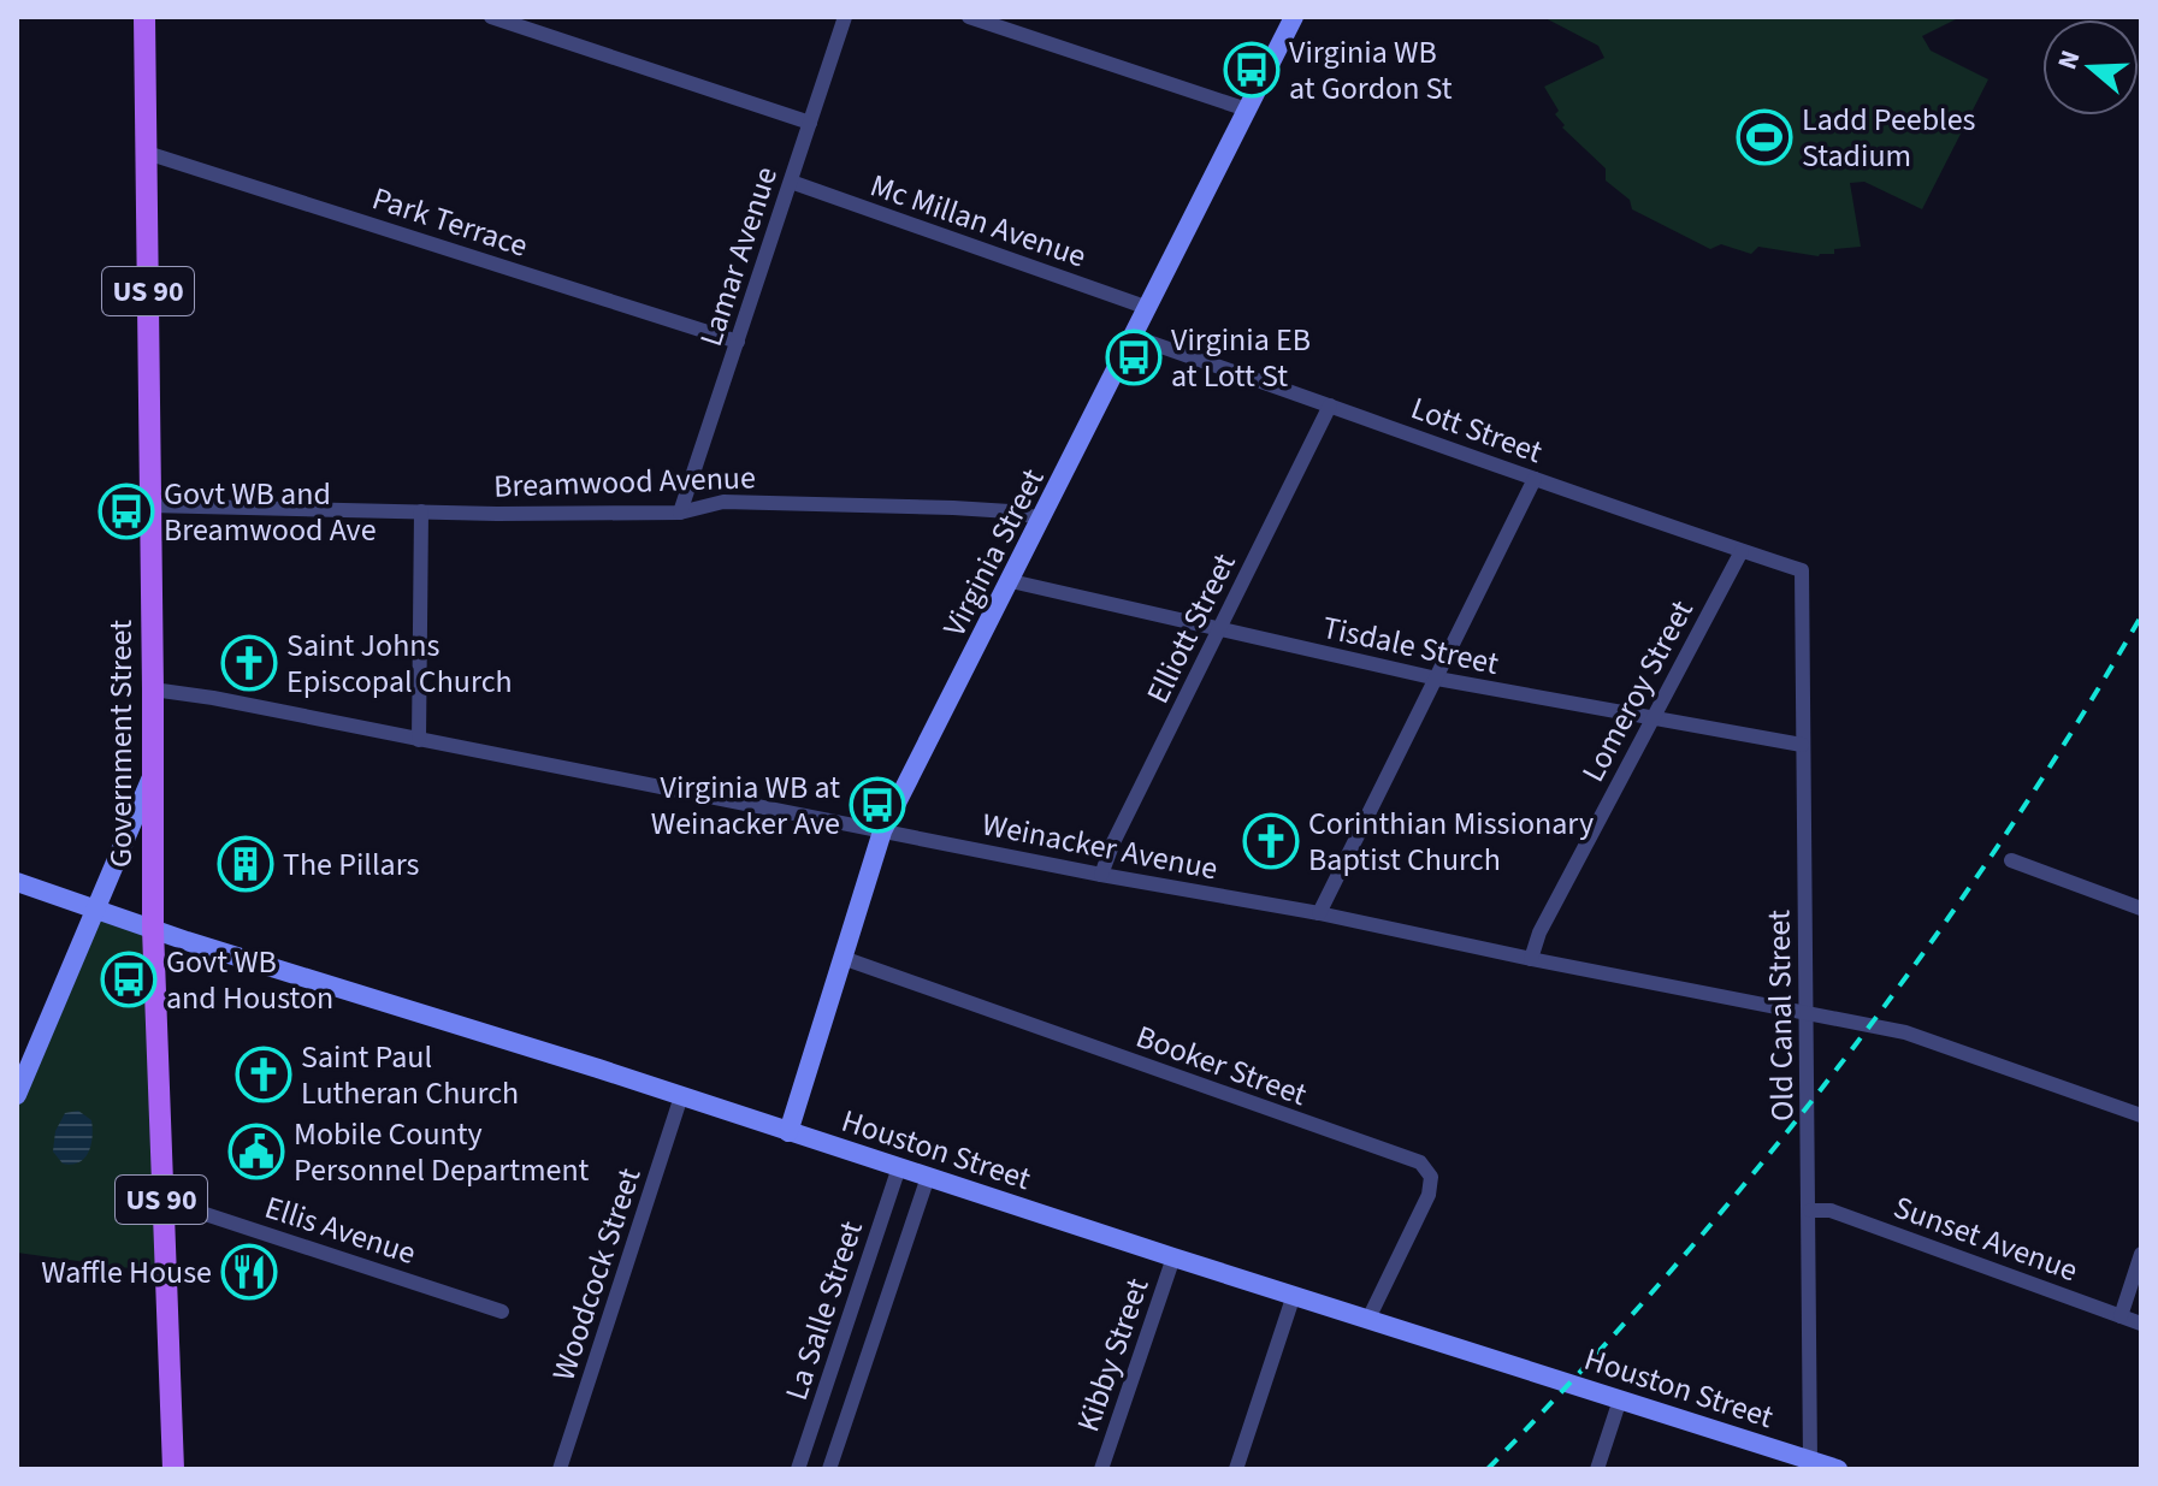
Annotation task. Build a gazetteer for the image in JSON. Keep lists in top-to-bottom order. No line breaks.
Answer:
{"streets":{"main road":["US 90","Government Street"],"street":["Mc Millan Avenue","Park Terrace","Lamar Avenue","Lott Street","Breamwood Avenue","Virginia Street","Elliott Street","Tisdale Street","Lomeroy Street","Weinacker Avenue","Old Canal Street","Booker Street","Houston Street","Ellis Avenue","Sunset Avenue","Woodcock Street","La Salle Street","Kibby Street"]},"crossings":[["Mc Millan Avenue","Lamar Avenue"],["Mc Millan Avenue","Virginia Street"],["Park Terrace","Lamar Avenue"],["Park Terrace","Government Street"],["Lamar Avenue","Breamwood Avenue"],["Lott Street","Virginia Street"],["Lott Street","Elliott Street"],["Lott Street","Lomeroy Street"],["Lott Street","Old Canal Street"],["Breamwood Avenue","Virginia Street"],["Breamwood Avenue","Government Street"],["Virginia Street","Tisdale Street"],["Virginia Street","Weinacker Avenue"],["Virginia Street","Booker Street"],["Virginia Street","Houston Street"],["Elliott Street","Tisdale Street"],["Elliott Street","Weinacker Avenue"],["Tisdale Street","Lomeroy Street"],["Tisdale Street","Old Canal Street"],["Lomeroy Street","Weinacker Avenue"],["Government Street","Weinacker Avenue"],["Government Street","Houston Street"],["Government Street","Ellis Avenue"],["Weinacker Avenue","Old Canal Street"],["Old Canal Street","Houston Street"],["Old Canal Street","Sunset Avenue"],["Booker Street","Houston Street"],["Houston Street","Woodcock Street"],["Houston Street","La Salle Street"],["Houston Street","Kibby Street"]],"places":{"bus stop":["Virginia WB at Gordon St","Virginia EB at Lott St","Govt WB and Breamwood Ave","Virginia WB at Weinacker Ave","Govt WB and Houston"],"sports":["Ladd Peebles Stadium"],"church":["Saint Johns Episcopal Church","Corinthian Missionary Baptist Church","Saint Paul Lutheran Church"],"building":["The Pillars"],"public building":["Mobile County Personnel Department"],"restaurant":["Waffle House"]},"north":"left"}
